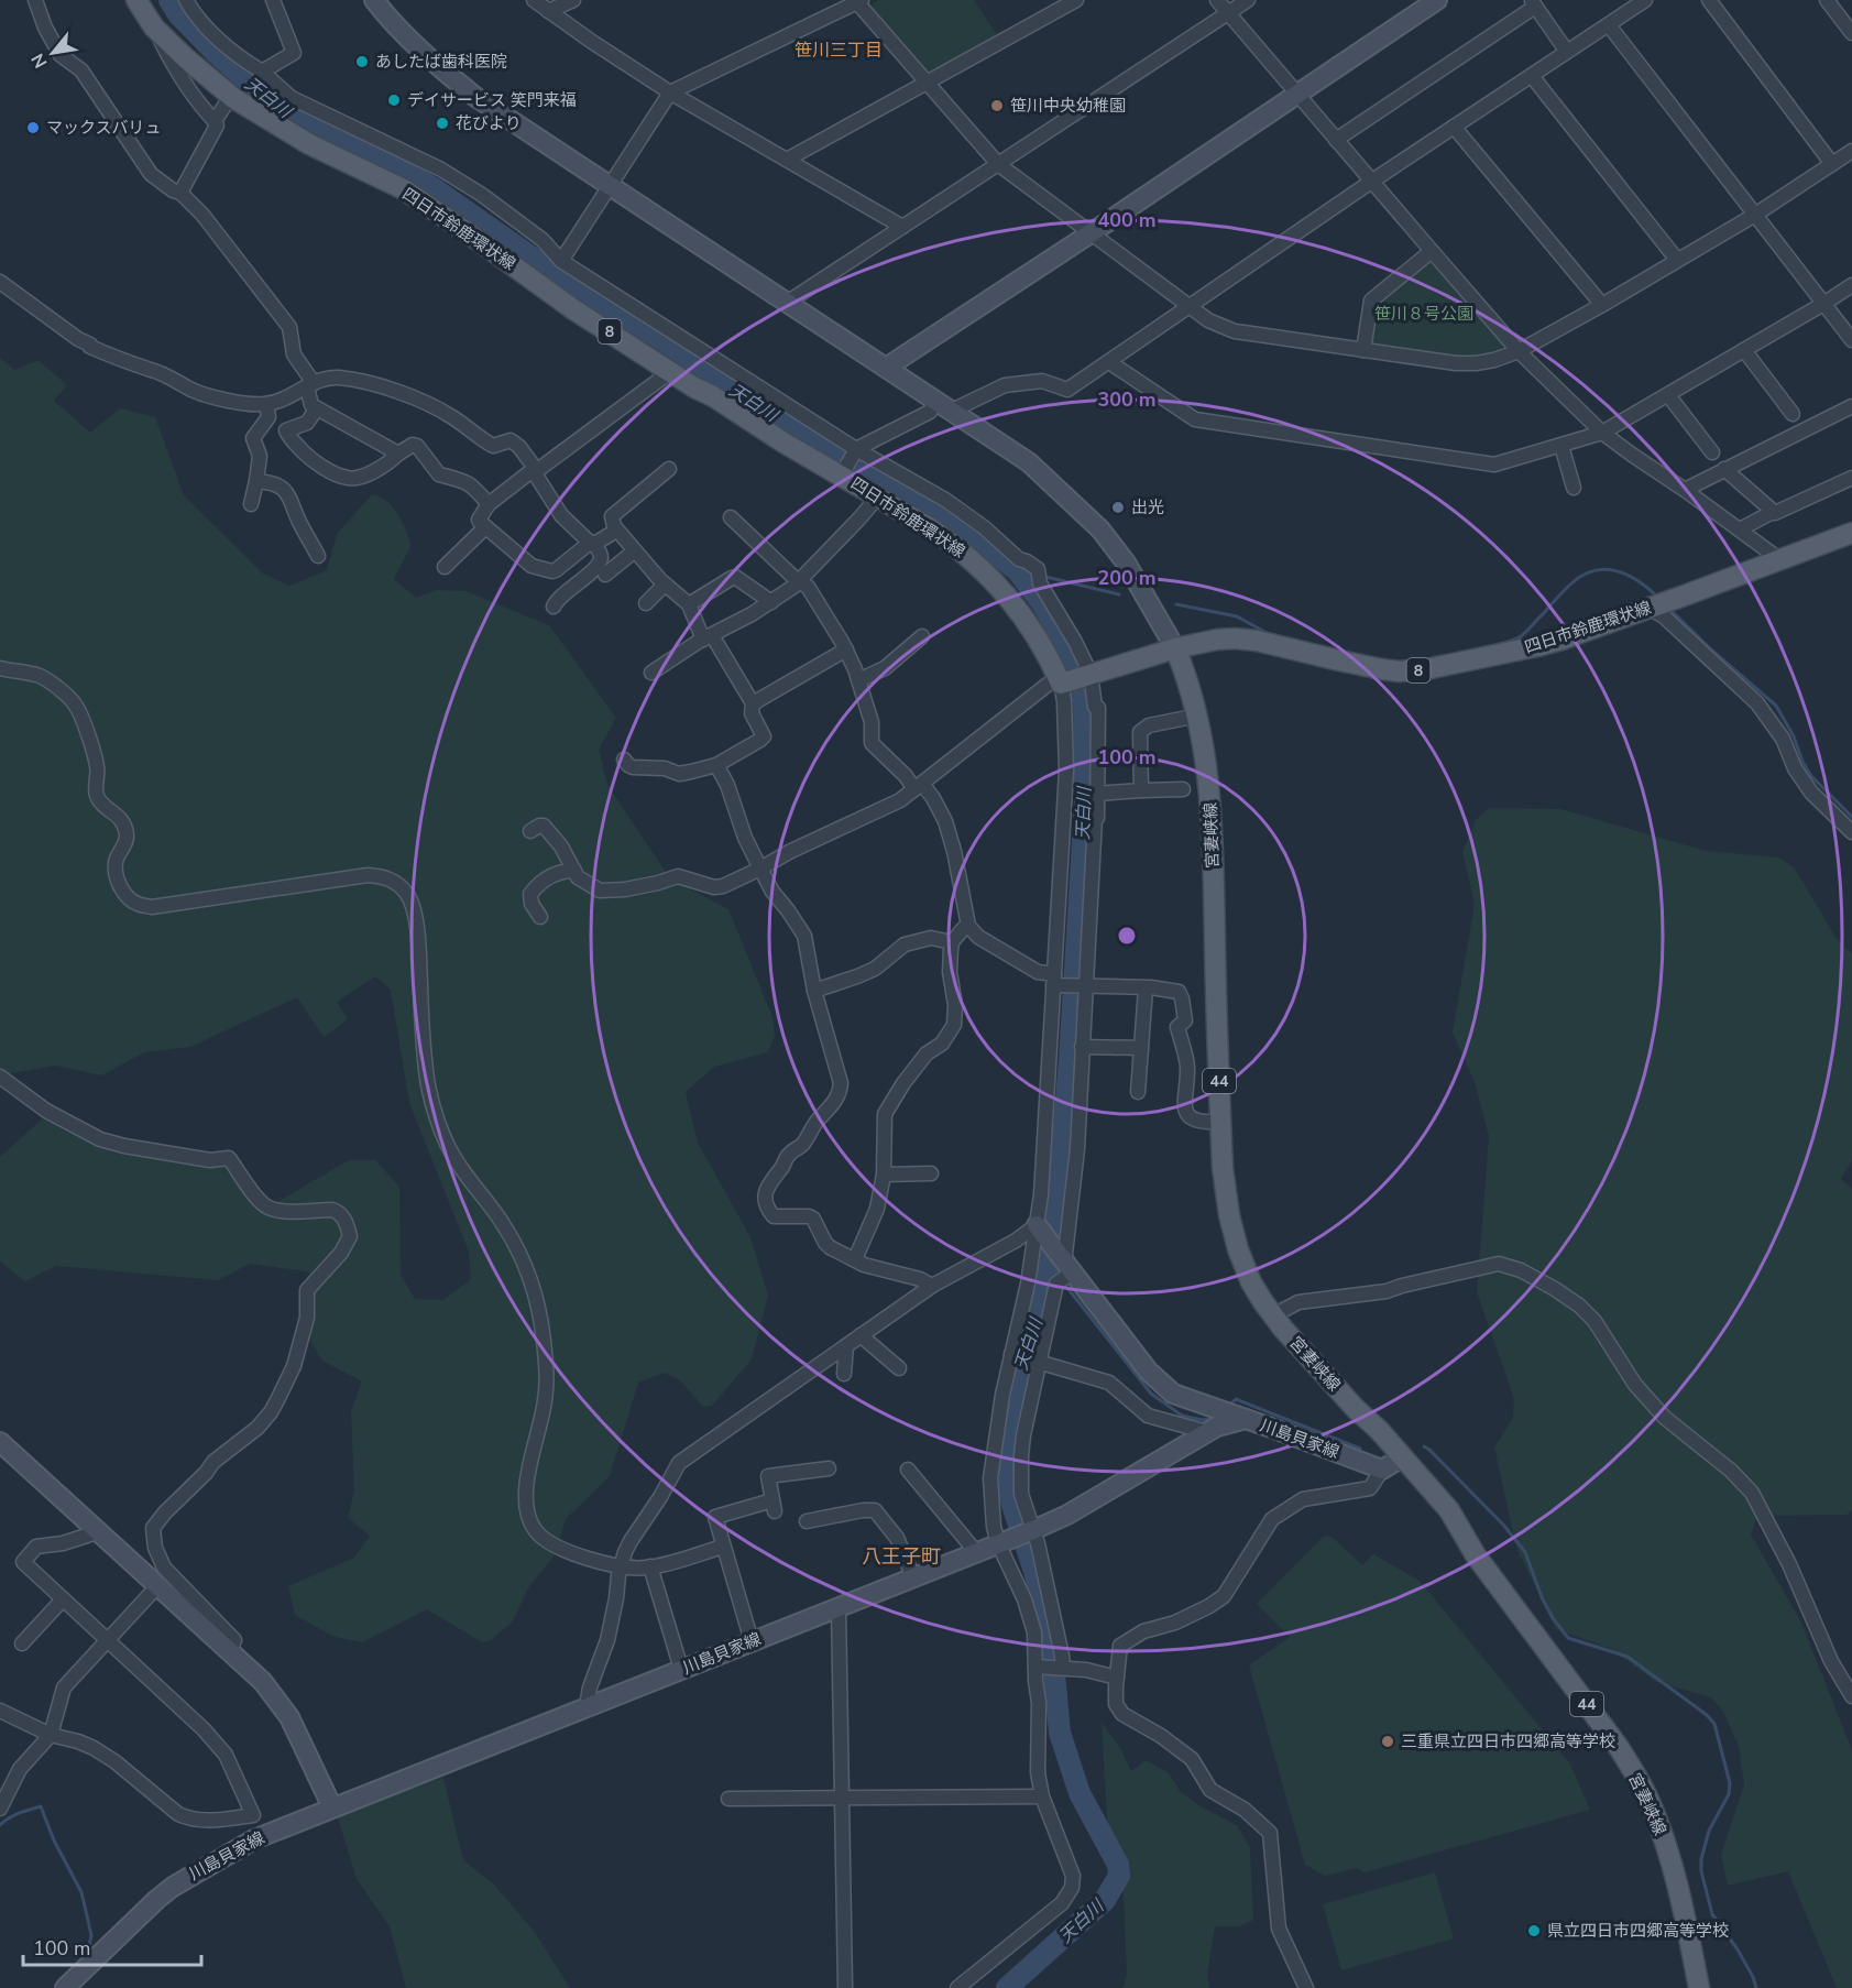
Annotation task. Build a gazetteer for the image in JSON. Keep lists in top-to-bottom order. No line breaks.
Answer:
{"streets":{"main road":["四日市鈴鹿環状線","8","宮妻峡線","44"],"street":["川島貝家線"]},"crossings":[["四日市鈴鹿環状線","宮妻峡線"]],"districts":["笹川三丁目","八王子町"],"water":["天白川"],"parks":["笹川８号公園"],"places":["あしたば歯科医院","デイサービス 笑門来福","笹川中央幼稚園","花びより","マックスバリュ","出光","三重県立四日市四郷高等学校","県立四日市四郷高等学校"],"scale_bar":"100 m","north":"bottom left","rings":["400 m","300 m","200 m","100 m"]}
